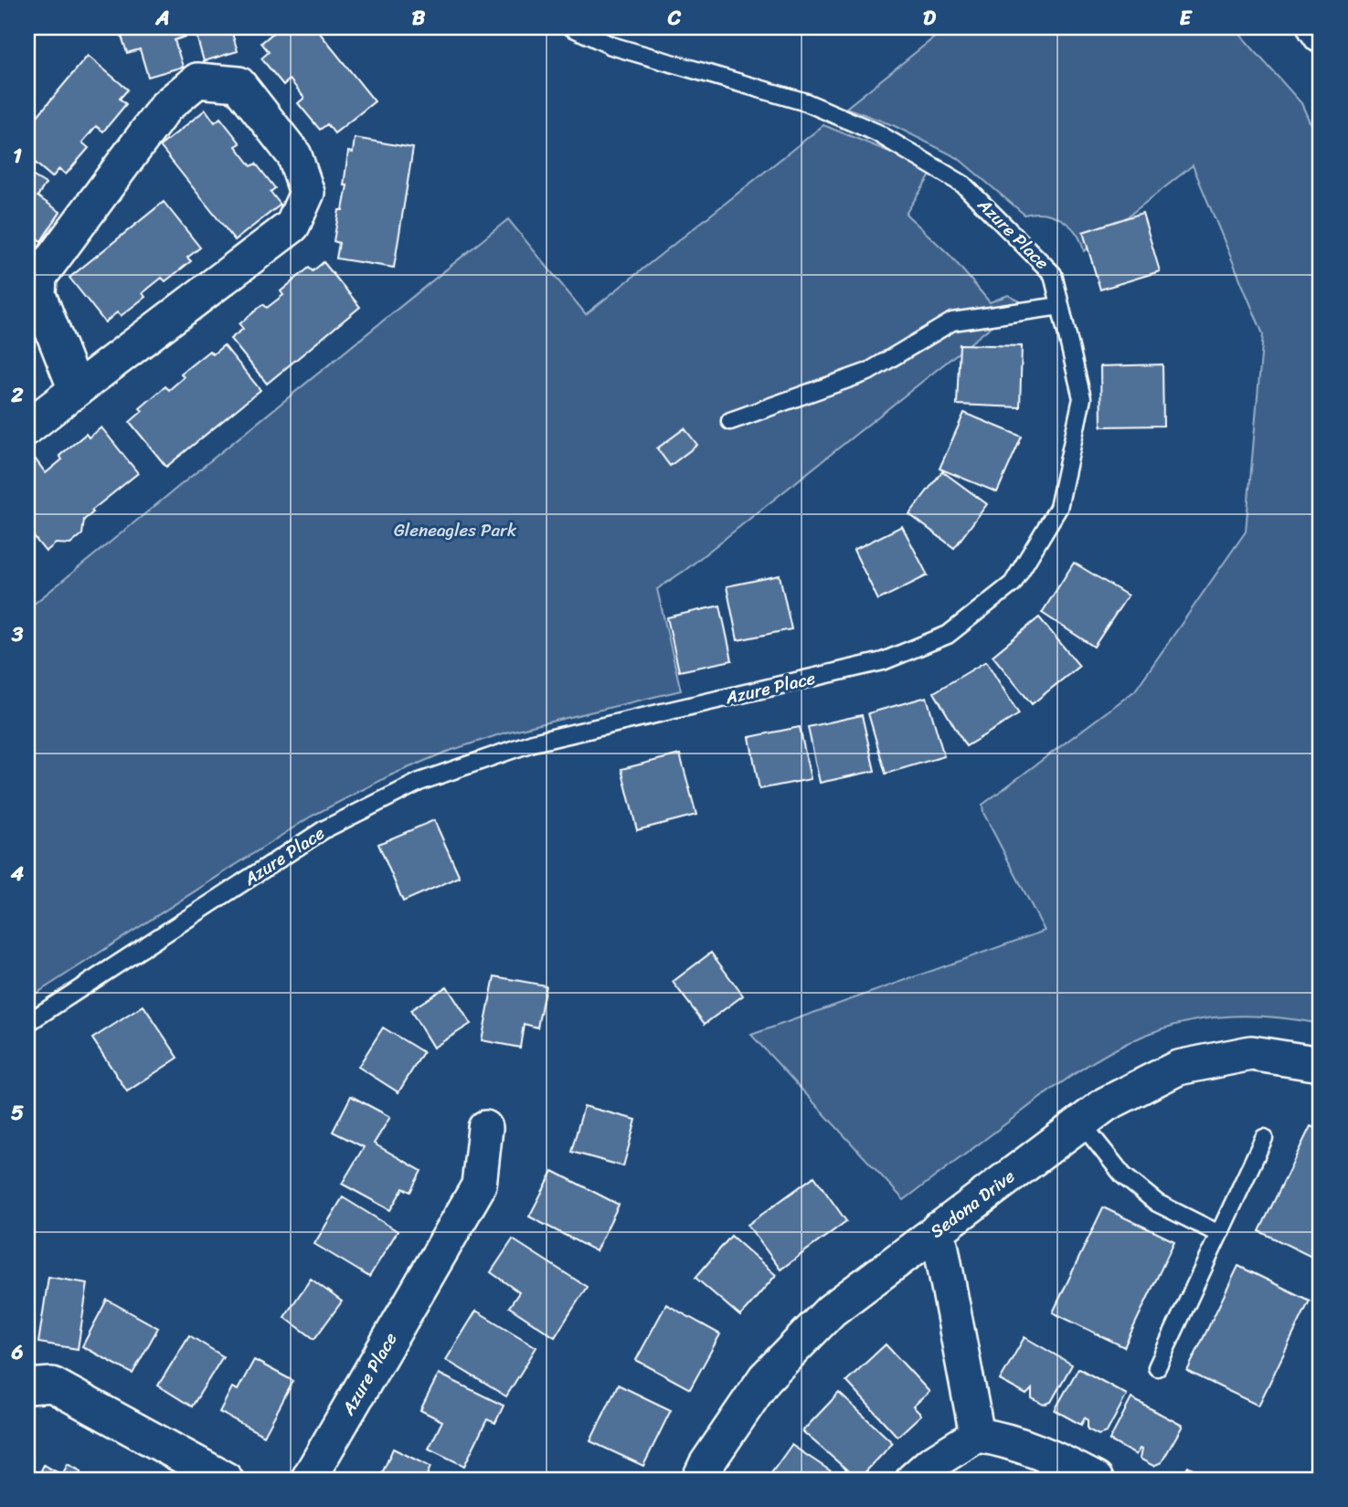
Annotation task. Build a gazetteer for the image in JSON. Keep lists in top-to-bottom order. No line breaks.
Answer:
{"streets":{"street":["Azure Place","Sedona Drive"]},"parks":["Gleneagles Park"],"grid":{"columns":["A","B","C","D","E"],"rows":["1","2","3","4","5","6"]}}
